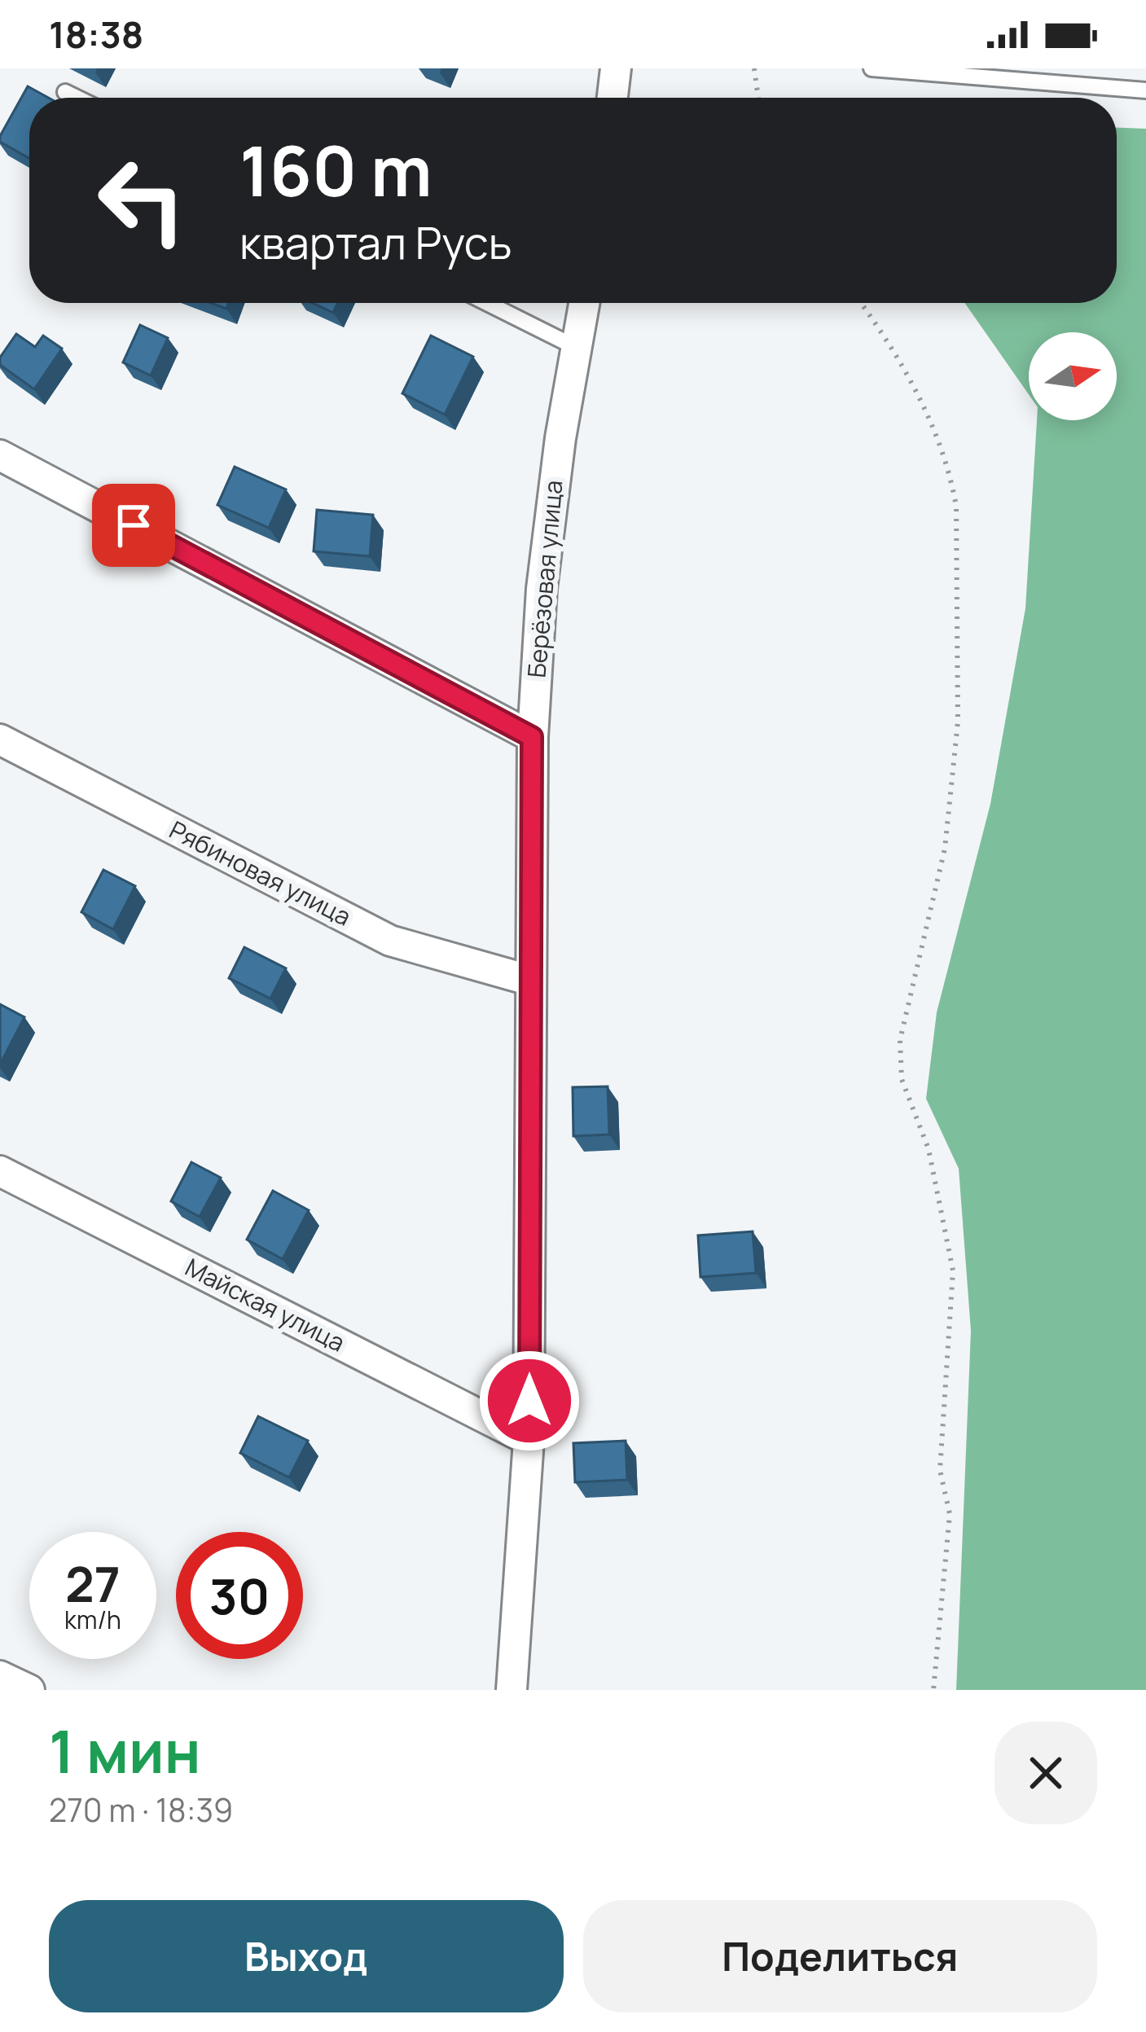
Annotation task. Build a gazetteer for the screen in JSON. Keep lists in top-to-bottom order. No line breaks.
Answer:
{"streets":{"street":["Берёзовая улица","Рябиновая улица","Майская улица"]},"crossings":[["Берёзовая улица","Рябиновая улица"],["Берёзовая улица","Майская улица"]],"north":"right","page":{"status":"18:38","turn":["160 m","квартал Русь"],"speed":"27 km/h","limit":"30","heading":["1 мин","270 m · 18:39"],"buttons":["Выход","Поделиться"]}}
